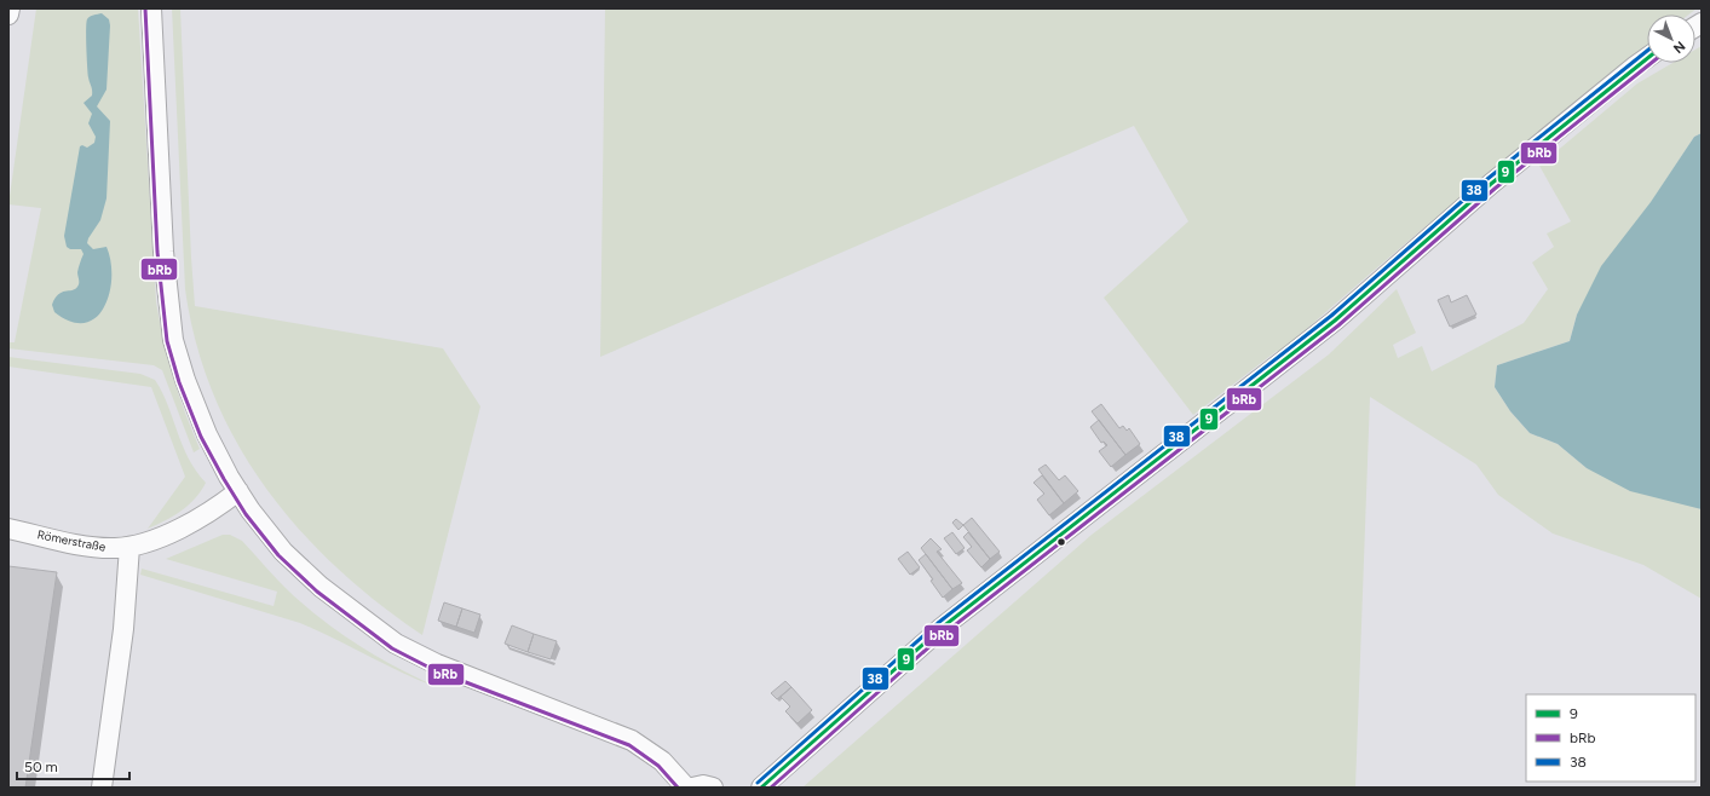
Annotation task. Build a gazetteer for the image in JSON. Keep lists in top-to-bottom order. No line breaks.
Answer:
{"streets":{"street":["Römerstraße"]},"lines":["transit line bRb","transit line 38","transit line 9"],"legend":["9","bRb","38"],"scale_bar":"50 m","north":"bottom right"}
